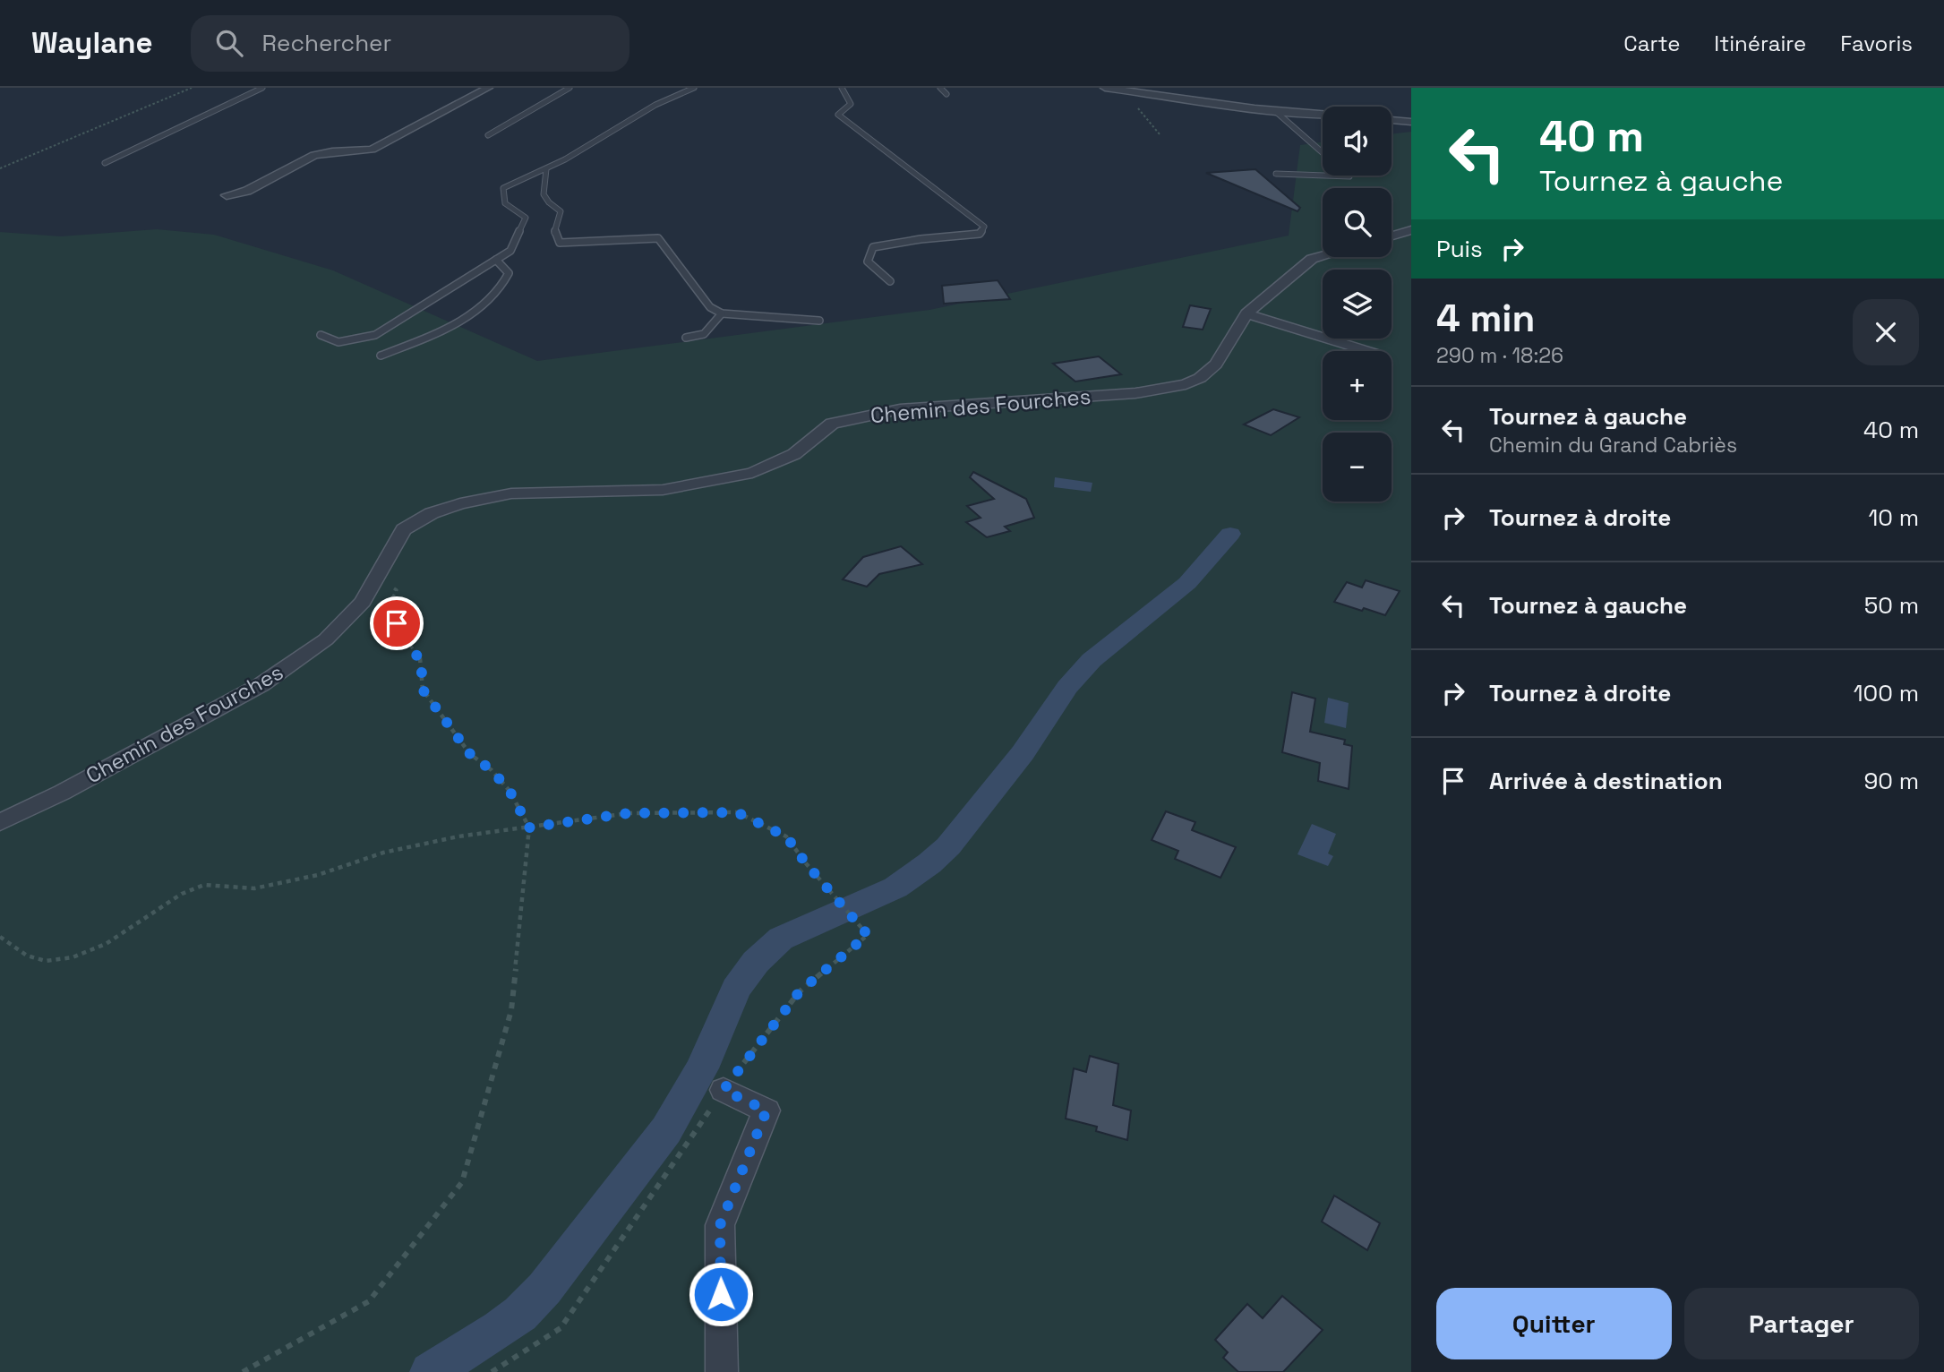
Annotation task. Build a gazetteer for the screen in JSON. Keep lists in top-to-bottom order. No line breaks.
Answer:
{"streets":{"street":["Chemin des Fourches"]},"page":{"header":"Waylane","search":"Rechercher","nav":["Carte","Itinéraire","Favoris"],"turn":["40 m","Tournez à gauche"],"map_buttons":["+","−"],"then":"Puis","heading":["4 min","290 m · 18:26"],"list":[{"name":"Tournez à gauche","note":"Chemin du Grand Cabriès","value":"40 m"},{"name":"Tournez à droite","value":"10 m"},{"name":"Tournez à gauche","value":"50 m"},{"name":"Tournez à droite","value":"100 m"},{"name":"Arrivée à destination","value":"90 m"}],"buttons":["Quitter","Partager"]}}
